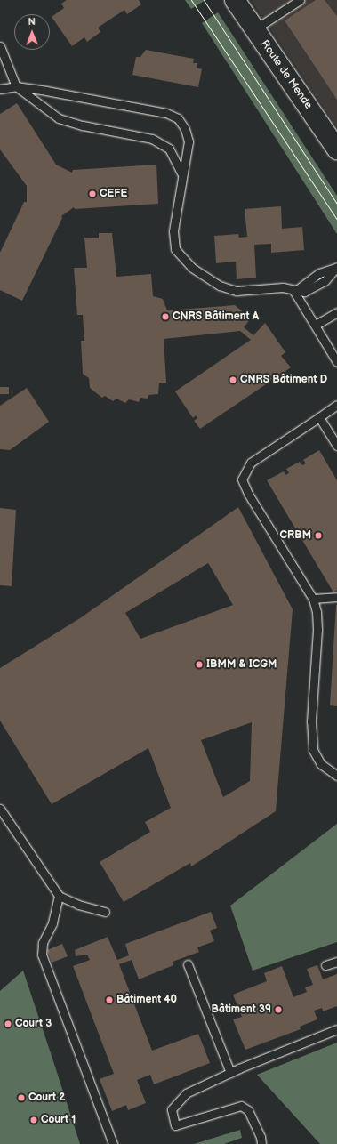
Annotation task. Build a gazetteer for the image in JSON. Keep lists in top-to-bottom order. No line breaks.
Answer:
{"streets":{"main road":["Route de Mende"]},"places":["CEFE","CNRS Bâtiment A","CNRS Bâtiment D","CRBM","IBMM & ICGM","Bâtiment 40","Bâtiment 39","Court 3","Court 2","Court 1"],"north":"top"}
